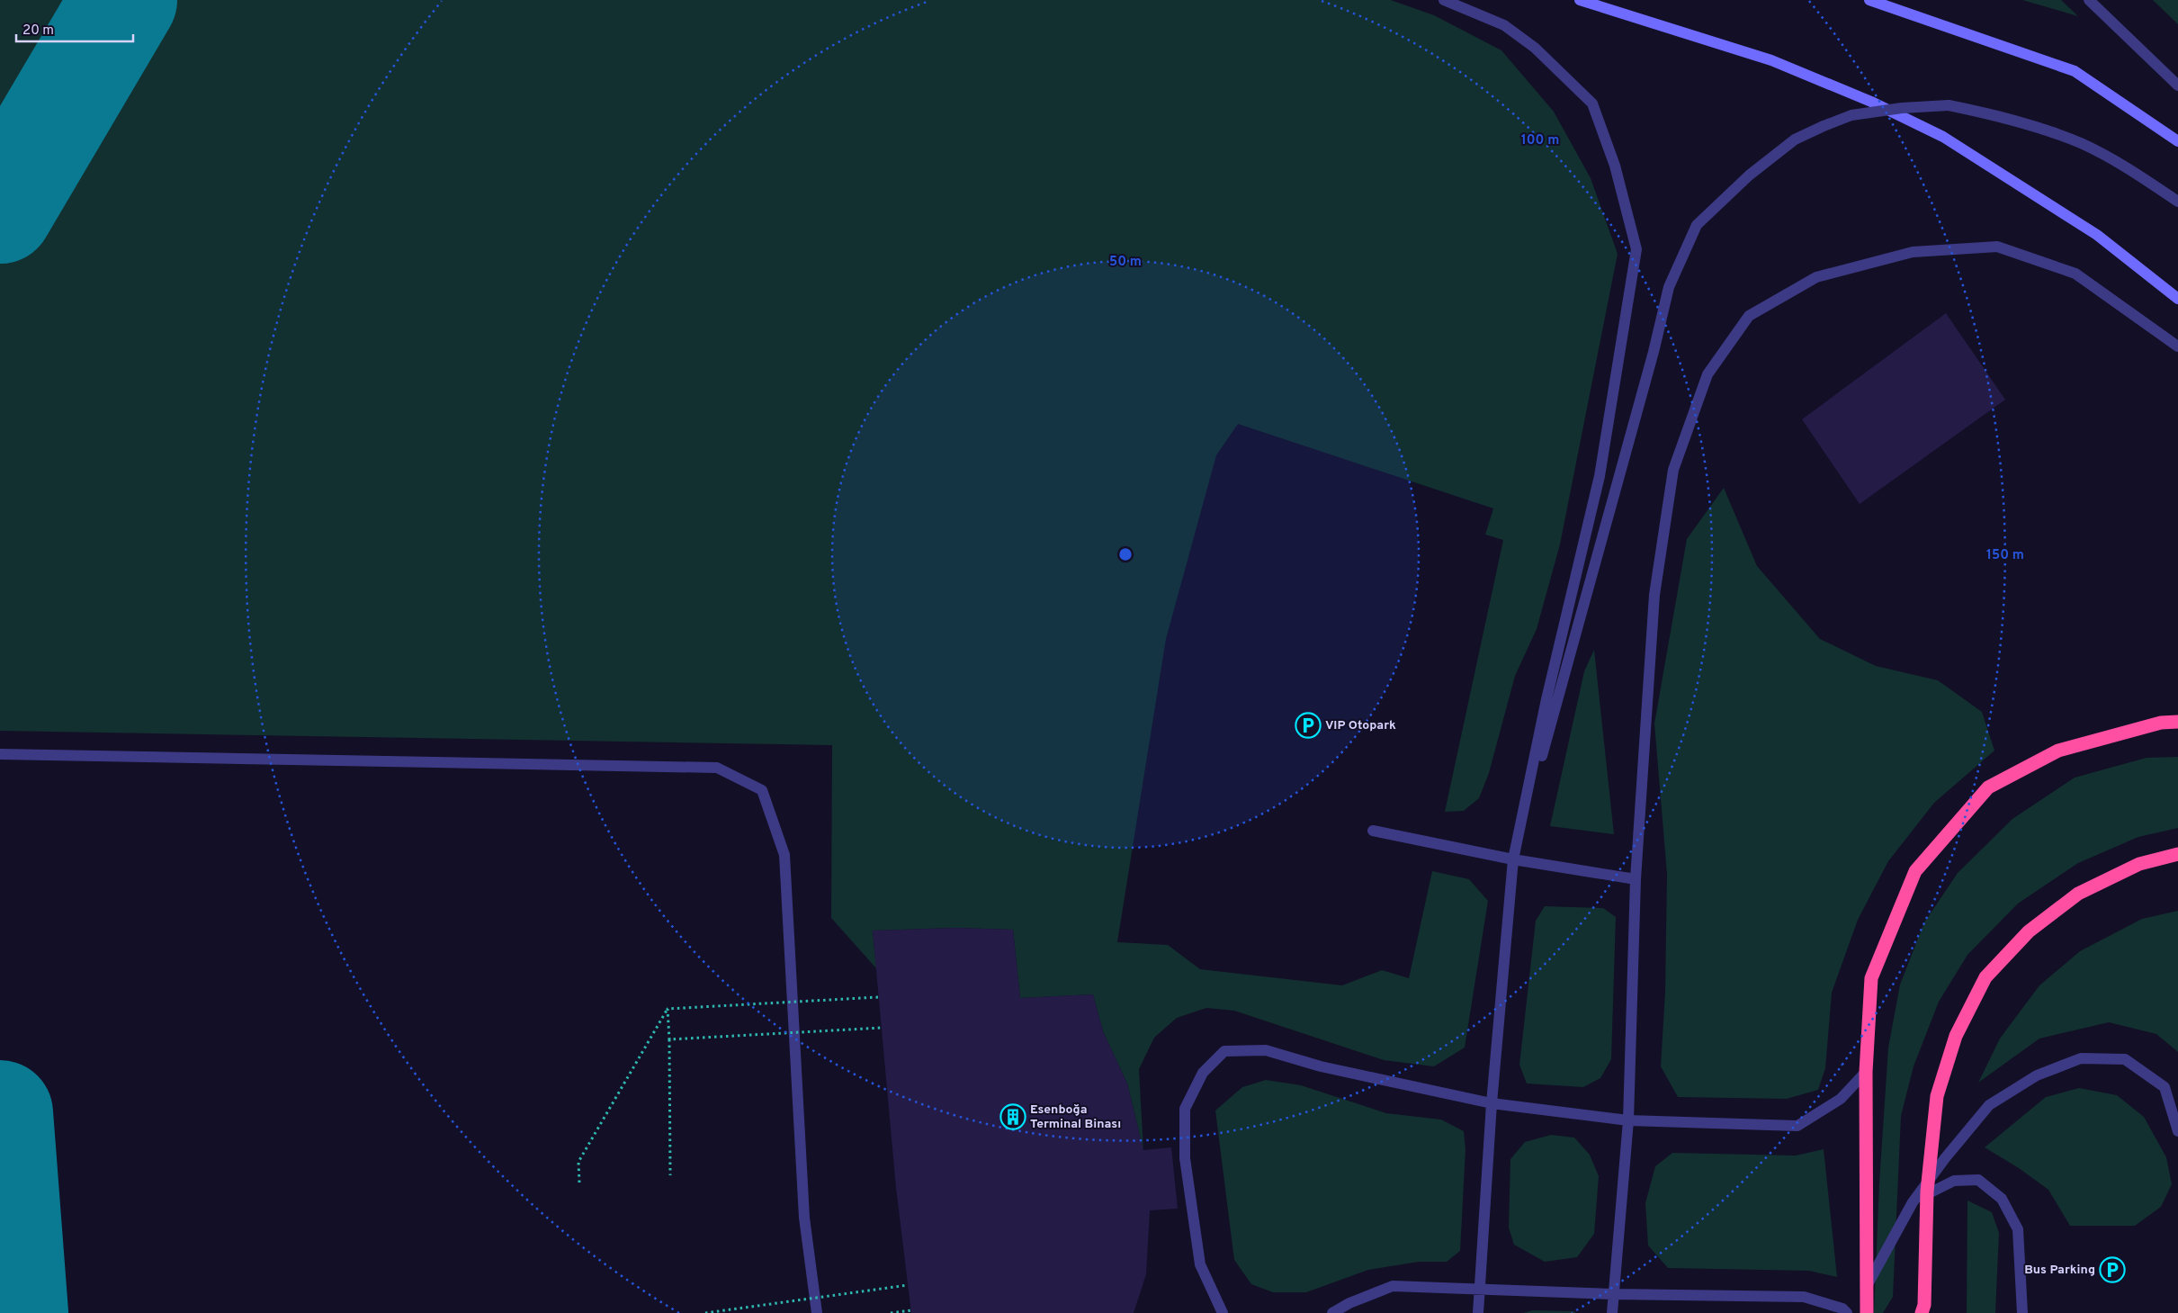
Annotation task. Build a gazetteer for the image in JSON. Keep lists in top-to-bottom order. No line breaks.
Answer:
{"places":{"parking":["VIP Otopark","Bus Parking"],"building":["Esenboğa Terminal Binası"]},"scale_bar":"20 m","rings":["100 m","50 m","150 m"]}
